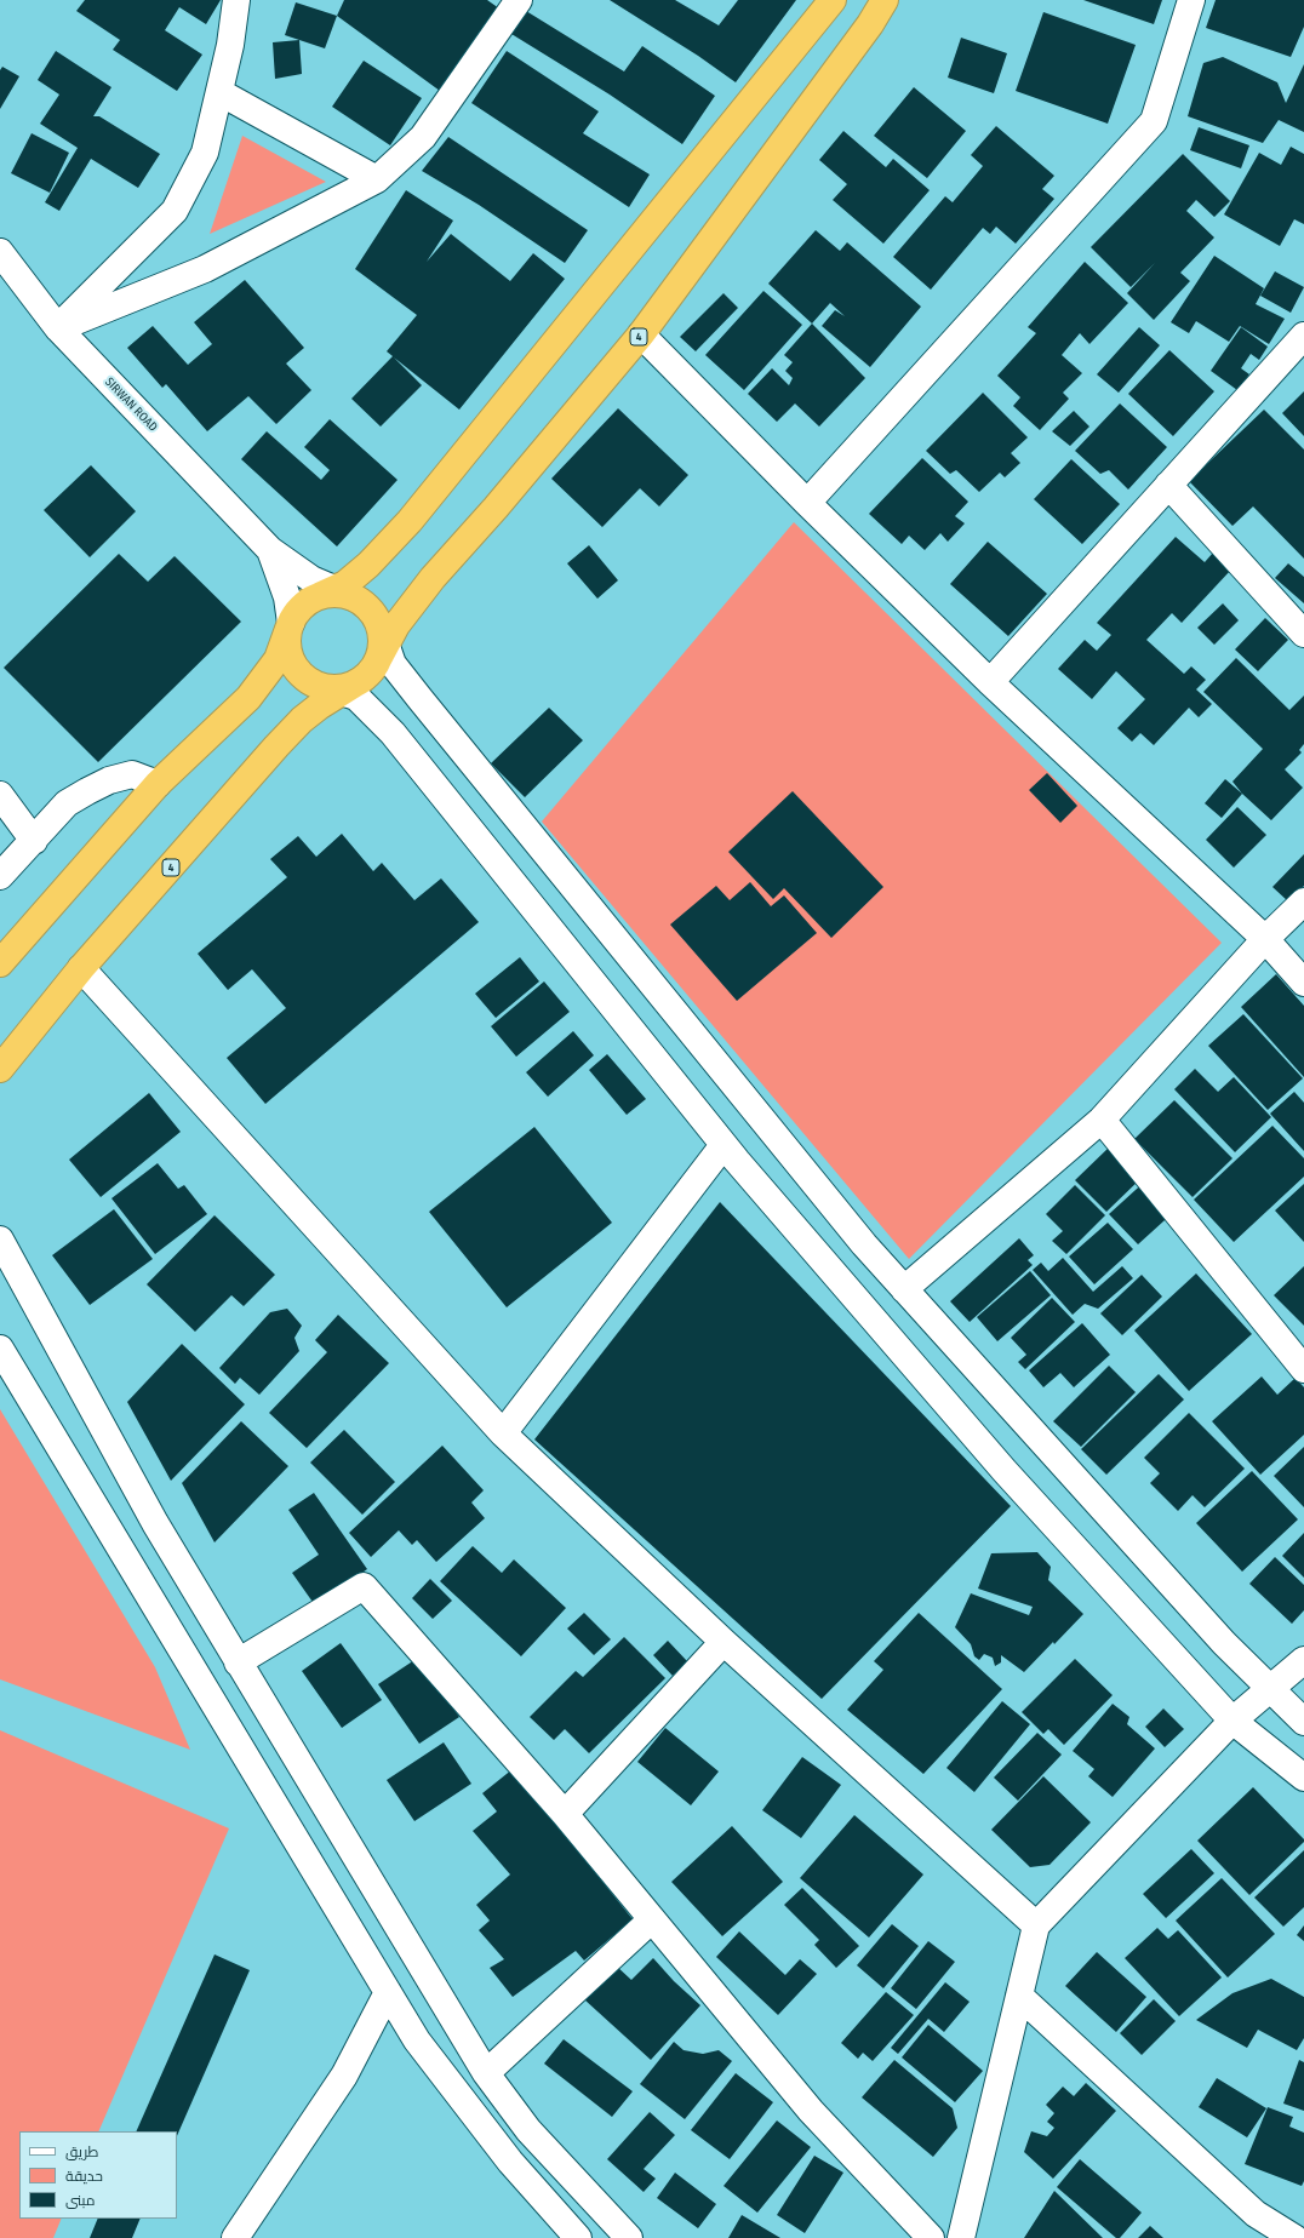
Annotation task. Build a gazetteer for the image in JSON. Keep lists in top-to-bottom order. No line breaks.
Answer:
{"streets":{"highway":["4"],"street":["SIRWAN ROAD"]},"crossings":[["4","SIRWAN ROAD"]],"legend":["طريق","حديقة","مبنى"]}
